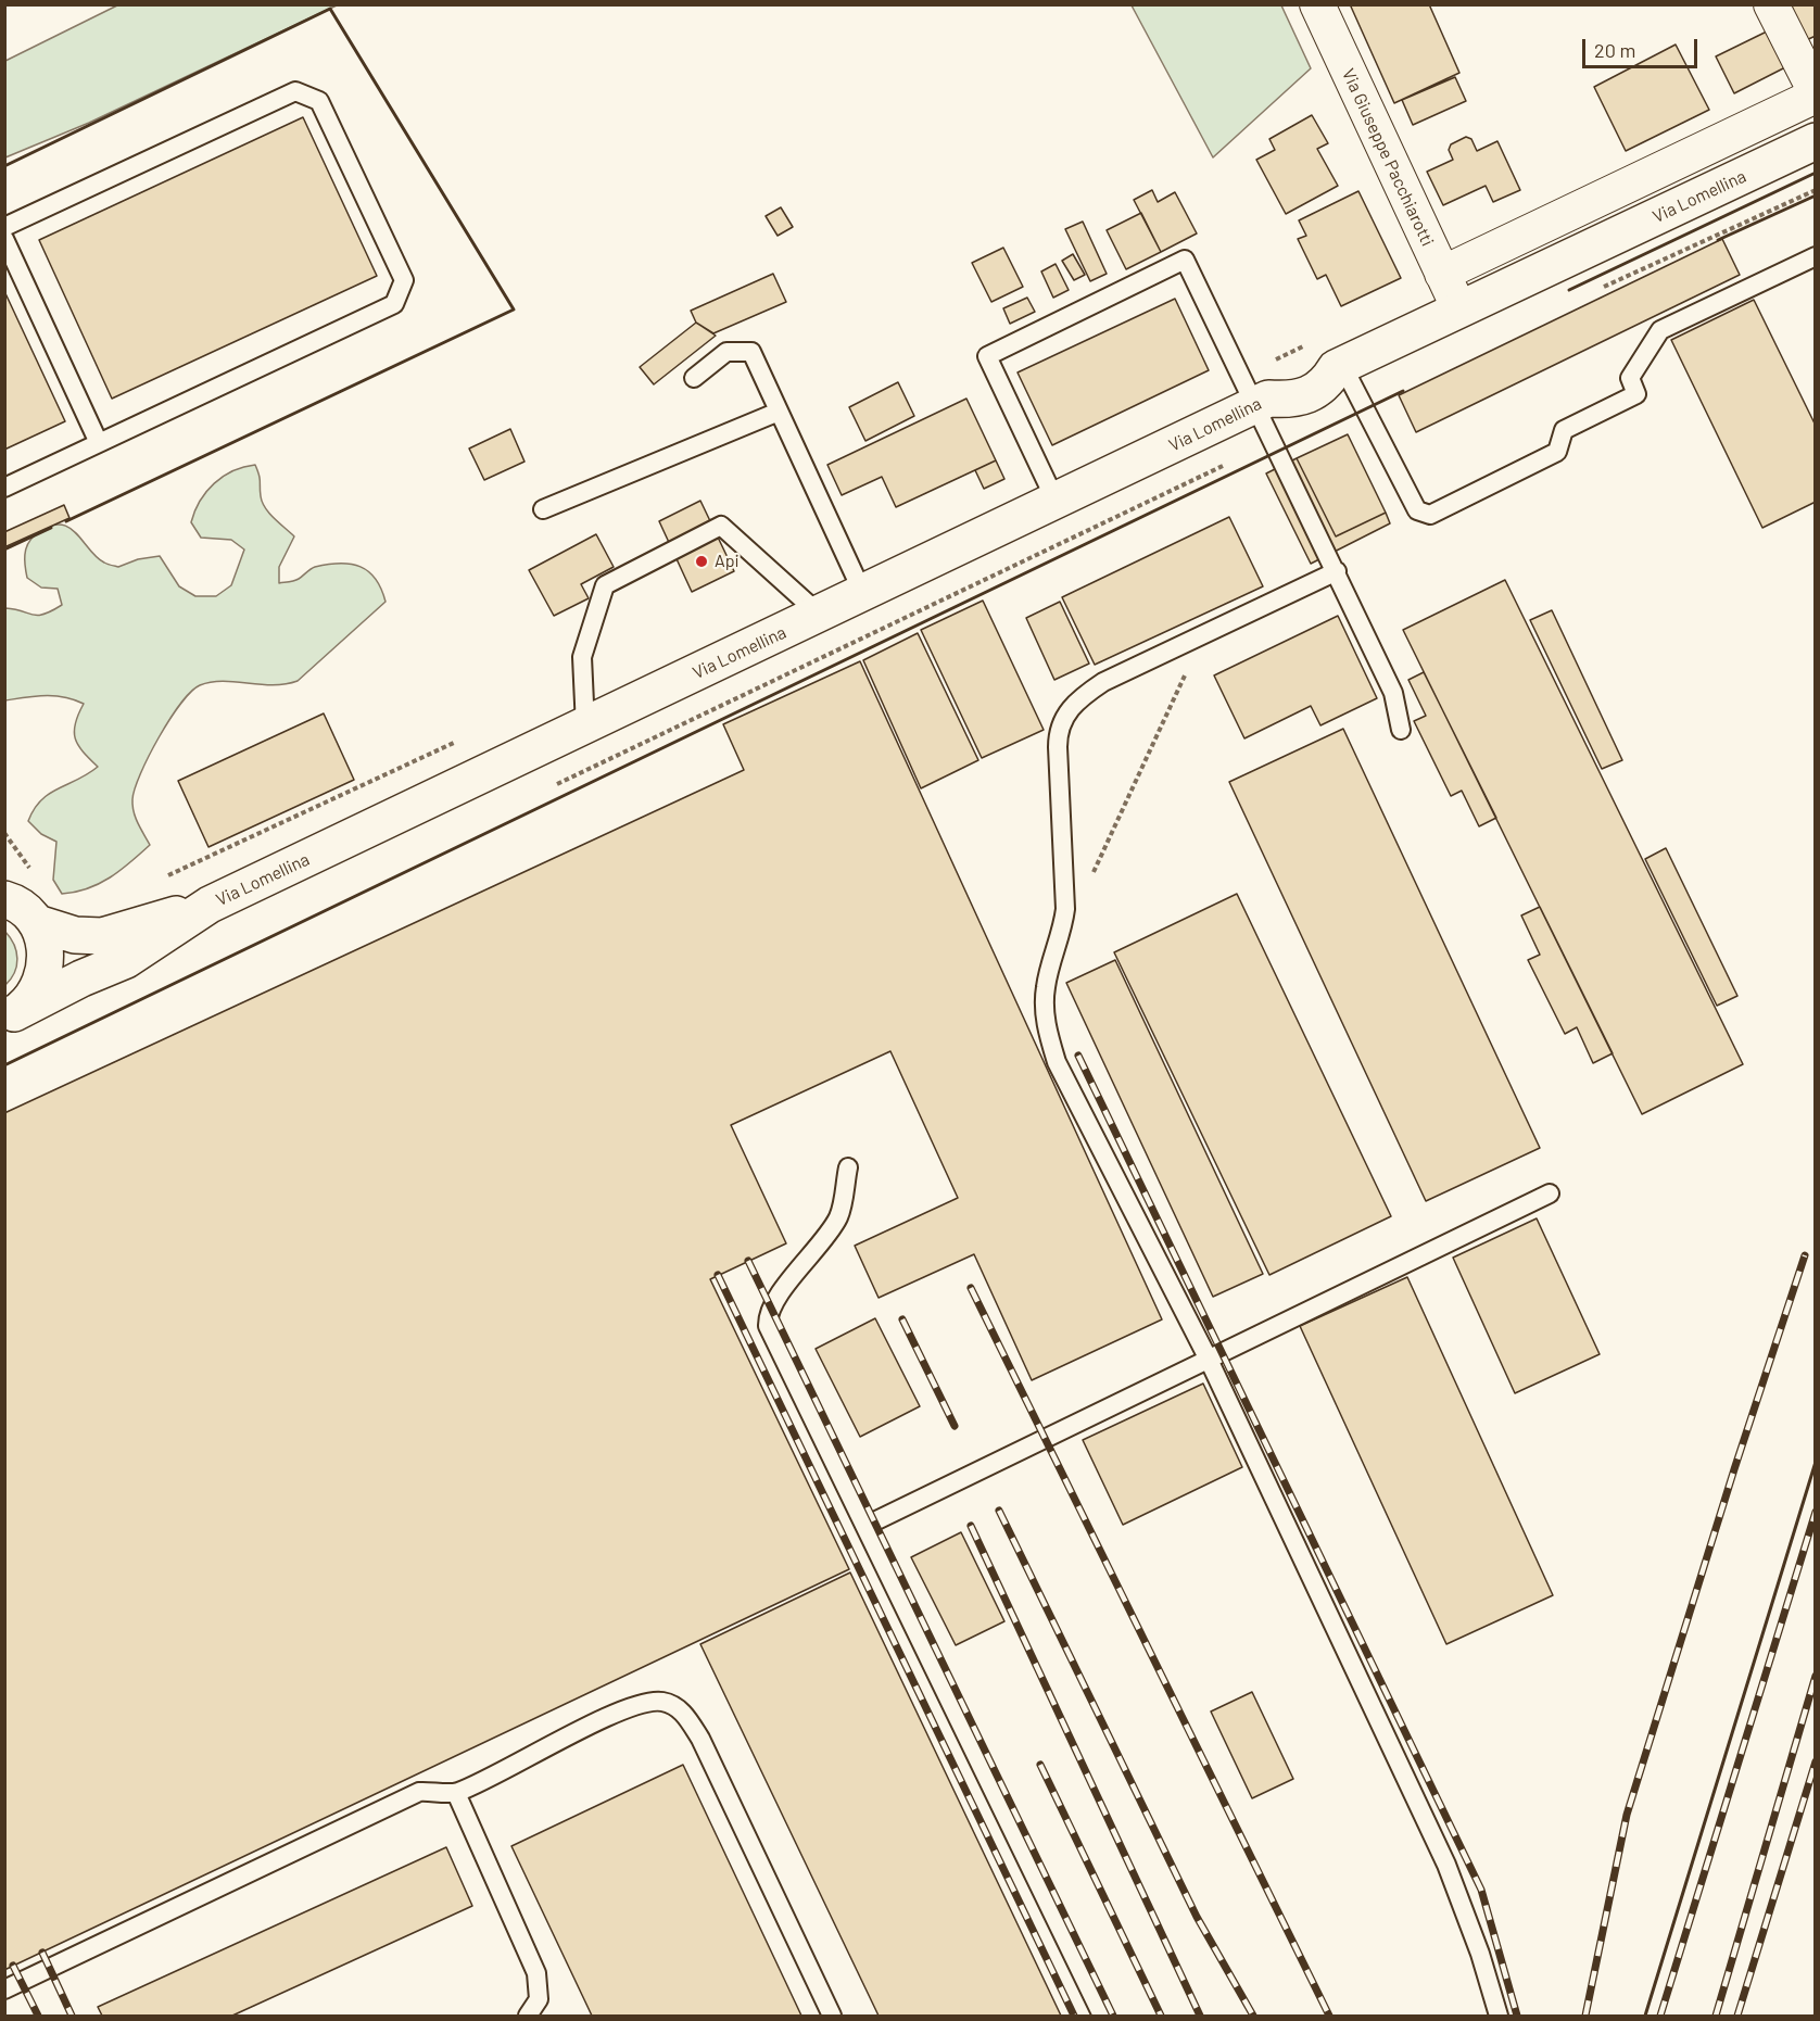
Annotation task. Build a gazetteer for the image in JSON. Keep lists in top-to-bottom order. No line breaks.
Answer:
{"streets":{"main road":["Via Lomellina"],"street":["Via Giuseppe Pacchiarotti"]},"crossings":[["Via Giuseppe Pacchiarotti","Via Lomellina"]],"places":["Api"],"scale_bar":"20 m"}
